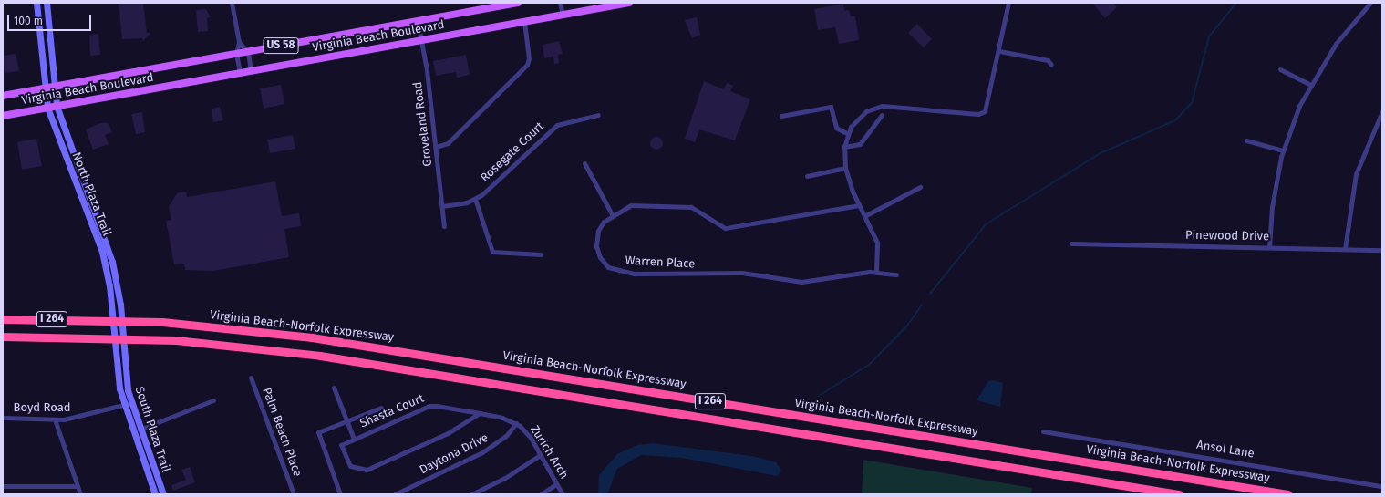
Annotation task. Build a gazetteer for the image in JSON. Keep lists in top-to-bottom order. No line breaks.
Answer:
{"streets":{"highway":["I 264","Virginia Beach-Norfolk Expressway"],"main road":["Virginia Beach Boulevard","US 58","North Plaza Trail","South Plaza Trail"],"street":["Groveland Road","Rosegate Court","Pinewood Drive","Warren Place","Boyd Road","Shasta Court","Palm Beach Place","Ansol Lane","Zurich Arch","Daytona Drive"]},"crossings":[["Virginia Beach Boulevard","Groveland Road"],["Virginia Beach Boulevard","North Plaza Trail"],["North Plaza Trail","South Plaza Trail"],["Boyd Road","South Plaza Trail"],["Shasta Court","Zurich Arch"],["Shasta Court","Daytona Drive"],["Zurich Arch","Daytona Drive"]],"scale_bar":"100 m"}
